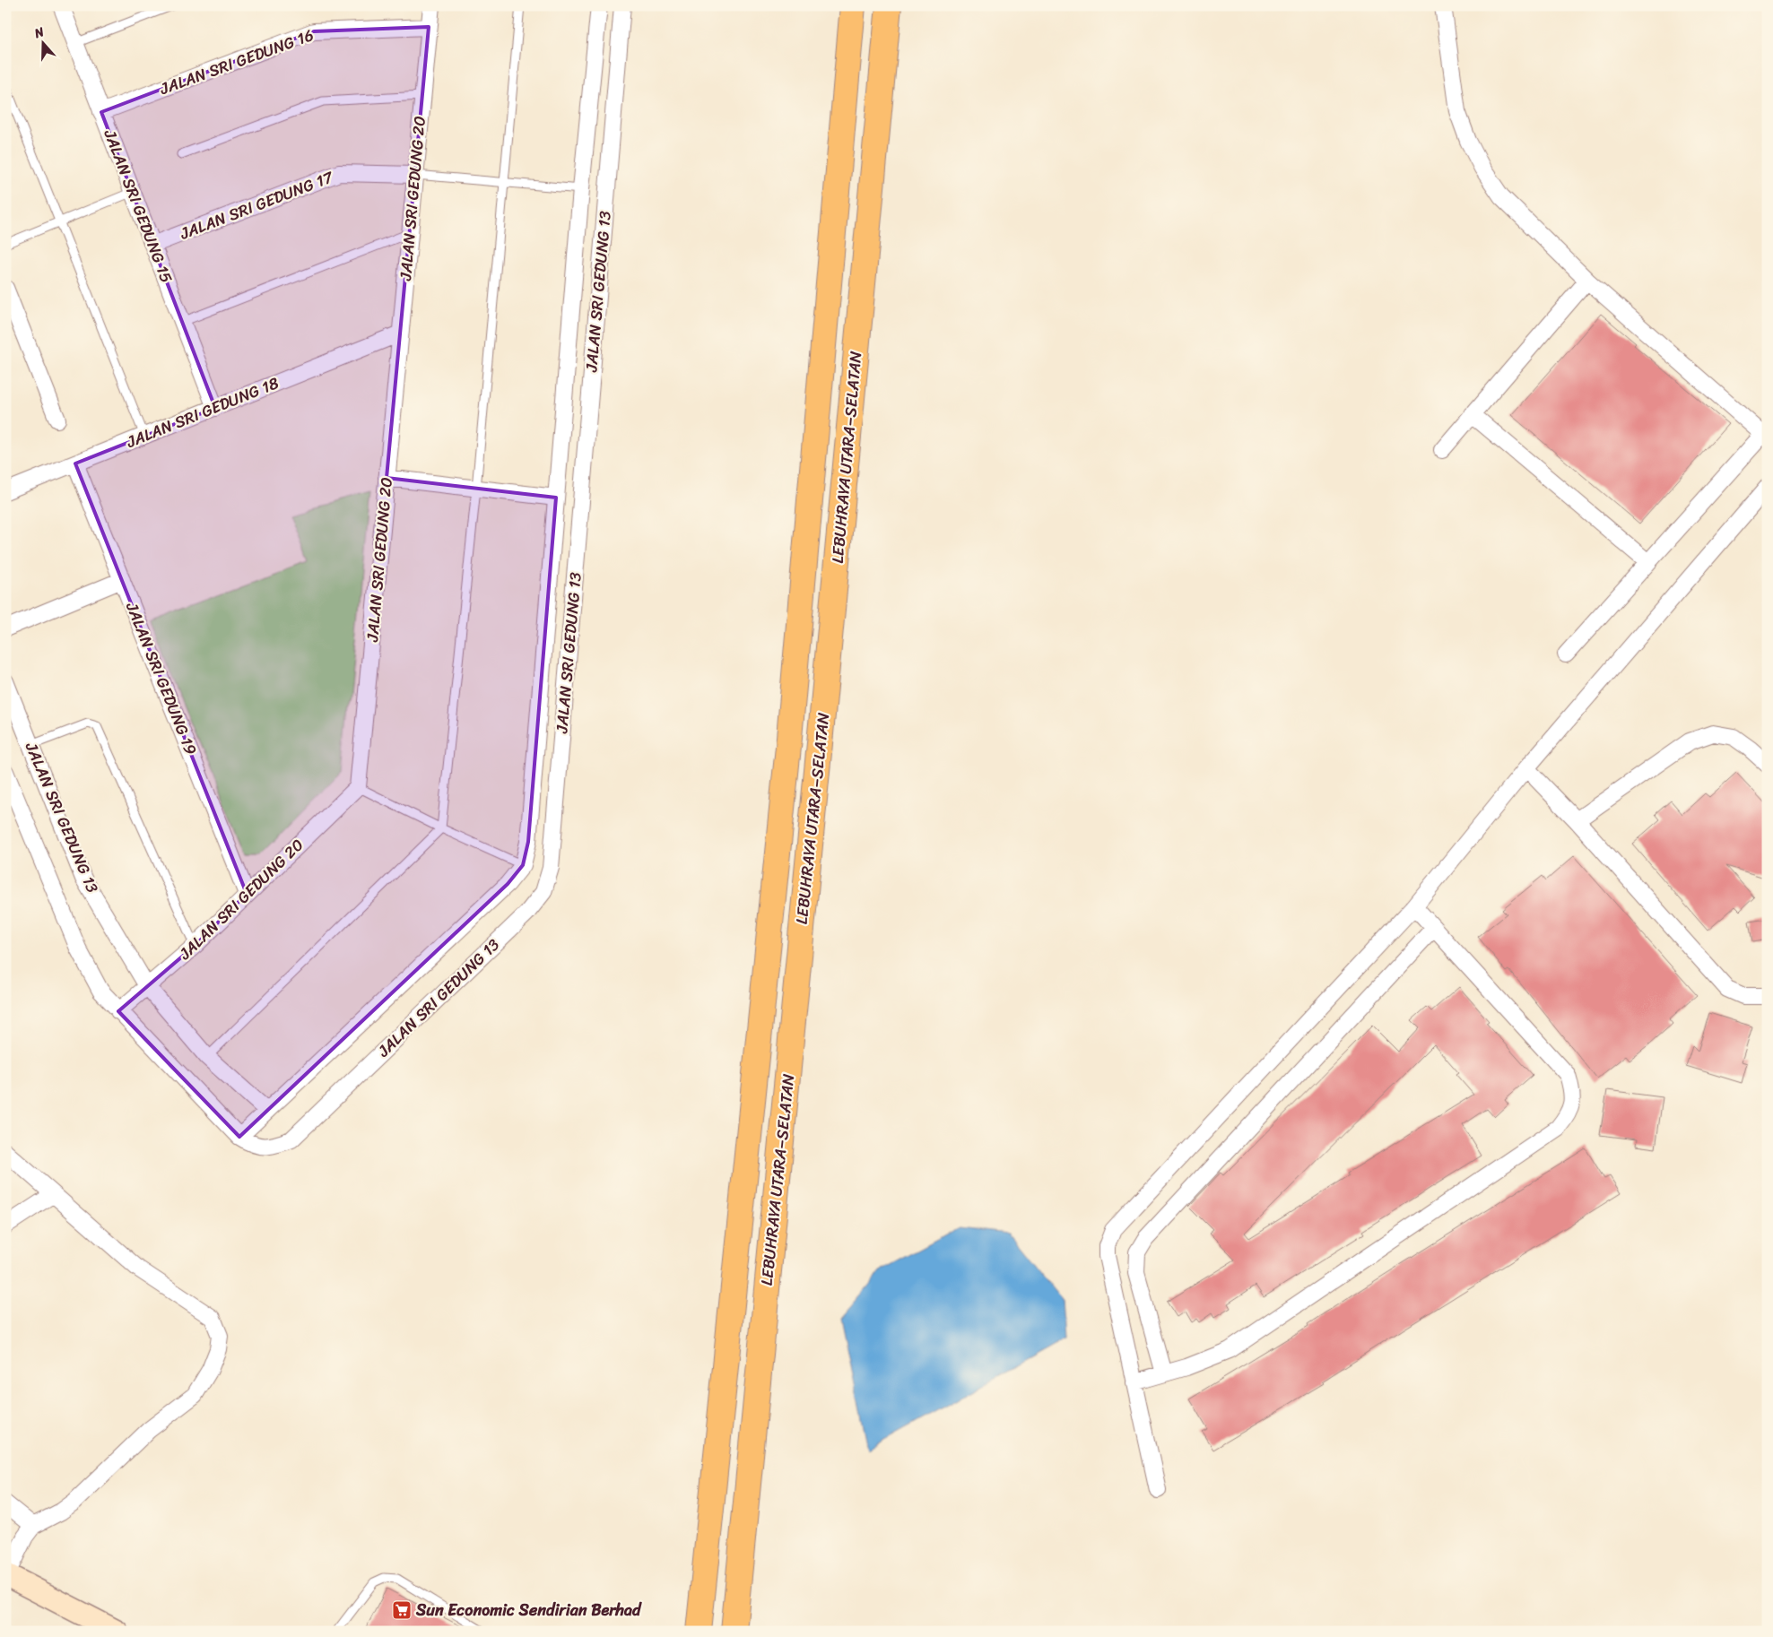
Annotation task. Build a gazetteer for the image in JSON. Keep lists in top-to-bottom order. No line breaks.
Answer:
{"streets":{"highway":["LEBUHRAYA UTARA–SELATAN"],"street":["JALAN SRI GEDUNG 16","JALAN SRI GEDUNG 20","JALAN SRI GEDUNG 17","JALAN SRI GEDUNG 15","JALAN SRI GEDUNG 13","JALAN SRI GEDUNG 18","JALAN SRI GEDUNG 19"]},"crossings":[["JALAN SRI GEDUNG 16","JALAN SRI GEDUNG 20"],["JALAN SRI GEDUNG 16","JALAN SRI GEDUNG 15"],["JALAN SRI GEDUNG 20","JALAN SRI GEDUNG 17"],["JALAN SRI GEDUNG 20","JALAN SRI GEDUNG 13"],["JALAN SRI GEDUNG 20","JALAN SRI GEDUNG 18"],["JALAN SRI GEDUNG 20","JALAN SRI GEDUNG 19"],["JALAN SRI GEDUNG 17","JALAN SRI GEDUNG 15"],["JALAN SRI GEDUNG 15","JALAN SRI GEDUNG 18"],["JALAN SRI GEDUNG 18","JALAN SRI GEDUNG 19"]],"places":{"supermarket":["Sun Economic Sendirian Berhad"]},"north":"top"}
